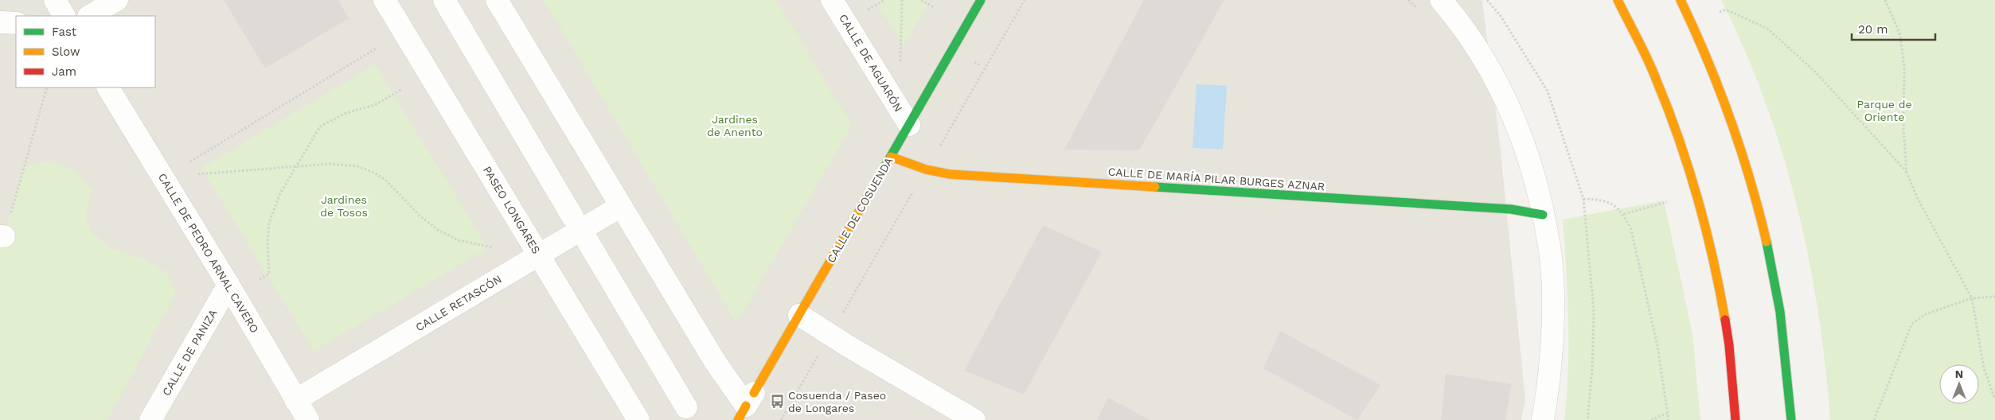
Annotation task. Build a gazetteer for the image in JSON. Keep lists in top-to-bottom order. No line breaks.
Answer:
{"streets":{"street":["CALLE DE AGUARÓN","CALLE DE MARÍA PILAR BURGES AZNAR","PASEO LONGARES","CALLE DE COSUENDA","CALLE DE PEDRO ARNAL CAVERO","CALLE RETASCÓN","CALLE DE PANIZA"]},"crossings":[["CALLE DE AGUARÓN","CALLE DE COSUENDA"],["CALLE DE MARÍA PILAR BURGES AZNAR","CALLE DE COSUENDA"],["PASEO LONGARES","CALLE RETASCÓN"],["CALLE DE PEDRO ARNAL CAVERO","CALLE RETASCÓN"],["CALLE DE PEDRO ARNAL CAVERO","CALLE DE PANIZA"]],"parks":["Parque de Oriente","Jardines de Anento","Jardines de Tosos"],"places":{"bus stop":["Cosuenda / Paseo de Longares"]},"legend":["Fast","Slow","Jam"],"scale_bar":"20 m","north":"top"}
